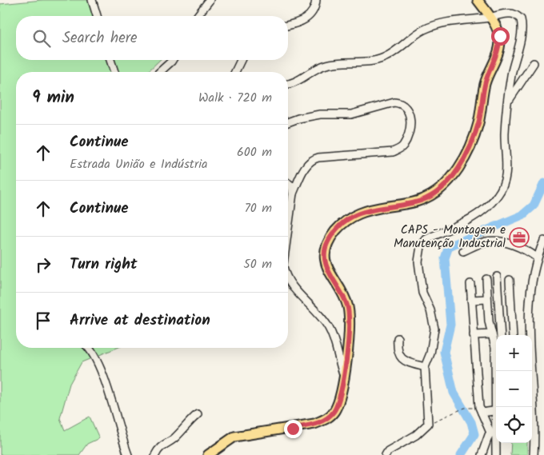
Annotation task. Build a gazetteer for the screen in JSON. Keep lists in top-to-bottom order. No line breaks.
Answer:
{"places":{"office":["CAPS - Montagem e Manutenção Industrial"]},"page":{"search":"Search here","heading":["9 min","Walk · 720 m"],"list":[["Continue","Estrada União e Indústria","600 m"],["Continue","70 m"],["Turn right","50 m"],"Arrive at destination"],"map_buttons":["+","−"]}}
